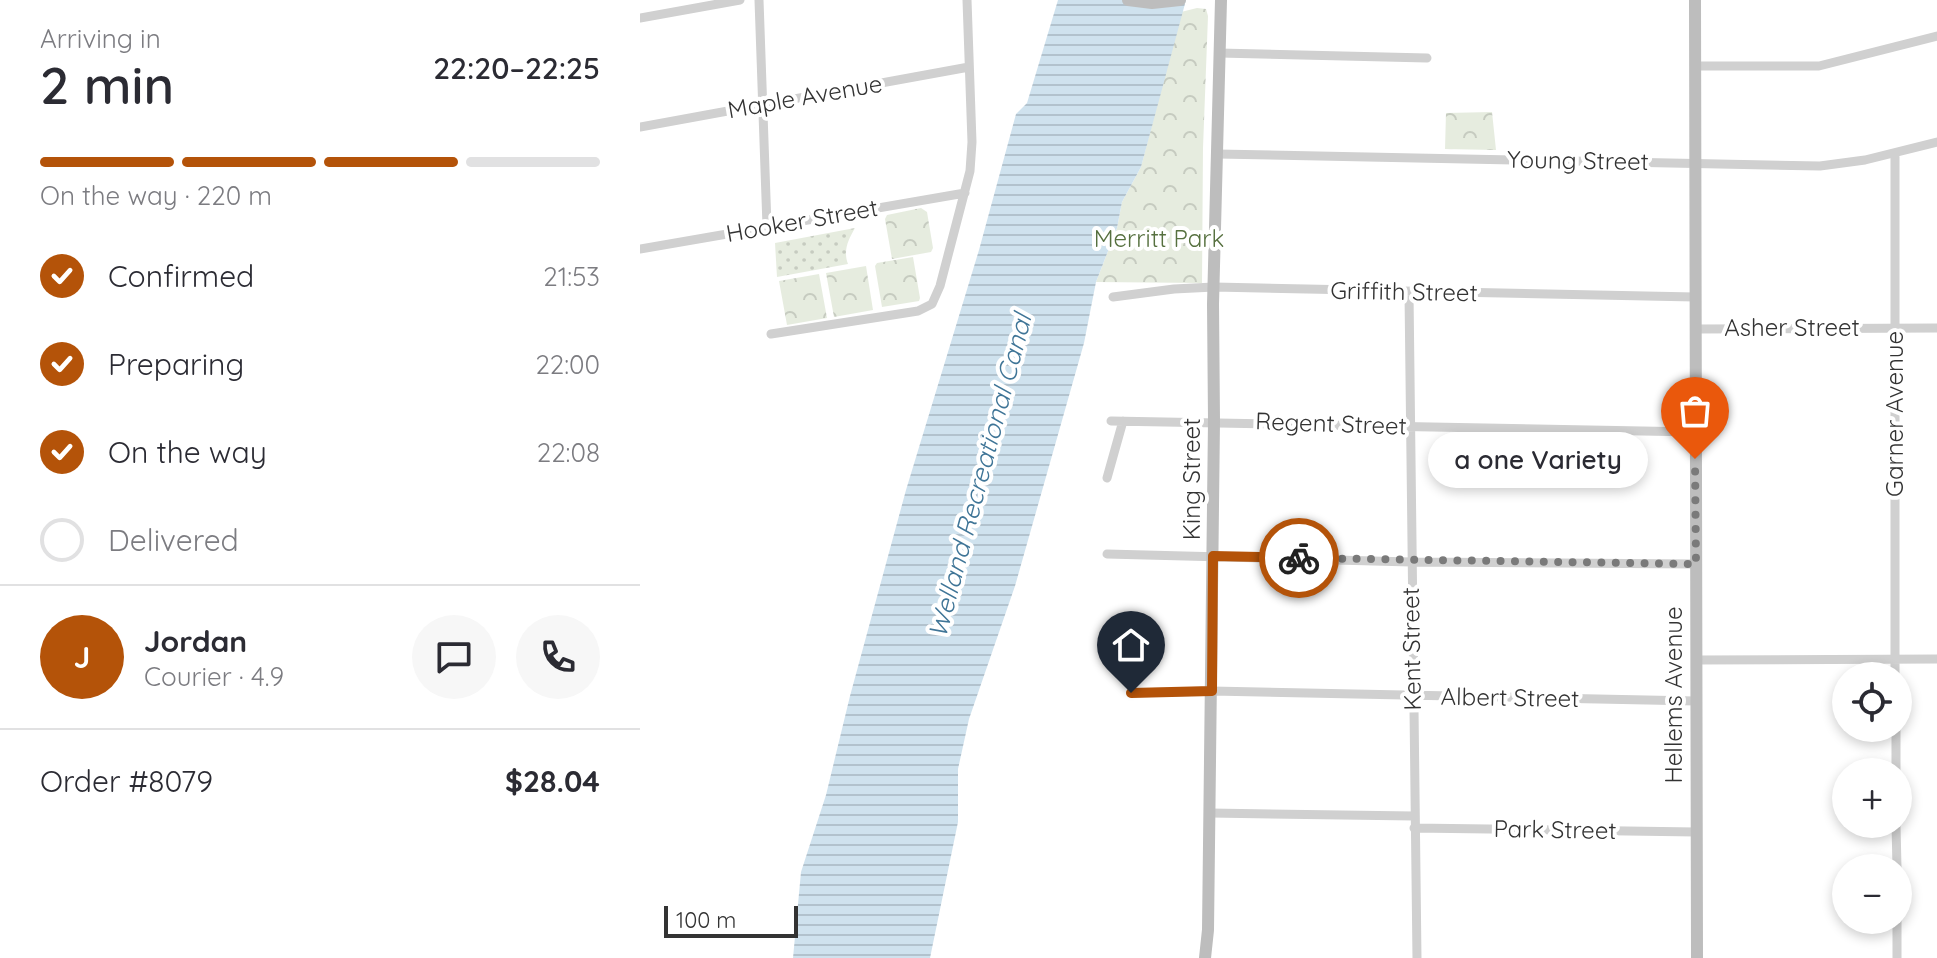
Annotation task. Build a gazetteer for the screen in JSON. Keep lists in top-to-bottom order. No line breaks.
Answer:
{"streets":{"main road":["King Street","Hellems Avenue"],"street":["Maple Avenue","Young Street","Hooker Street","Griffith Street","Asher Street","Garner Avenue","Regent Street","Kent Street","Albert Street","Park Street"]},"crossings":[["Young Street","Garner Avenue"],["Young Street","King Street"],["Young Street","Hellems Avenue"],["Griffith Street","King Street"],["Griffith Street","Kent Street"],["Griffith Street","Hellems Avenue"],["Asher Street","Garner Avenue"],["Asher Street","Hellems Avenue"],["Regent Street","King Street"],["Regent Street","Kent Street"],["Regent Street","Hellems Avenue"],["King Street","Albert Street"],["Kent Street","Albert Street"],["Kent Street","Park Street"],["Hellems Avenue","Albert Street"],["Hellems Avenue","Park Street"]],"water":["Welland Recreational Canal"],"parks":["Merritt Park"],"places":["a one Variety"],"scale_bar":"100 m","page":{"heading":["2 min","Arriving in","22:20–22:25"],"panel":["Jordan","Courier · 4.9","Order #8079","$28.04"],"bar":"On the way · 220 m","list":[["Confirmed","21:53"],["Preparing","22:00"],["On the way","22:08"],"Delivered"],"bubble":"a one Variety","round":"J","map_buttons":["+","−"],"scale":"100 m"}}
